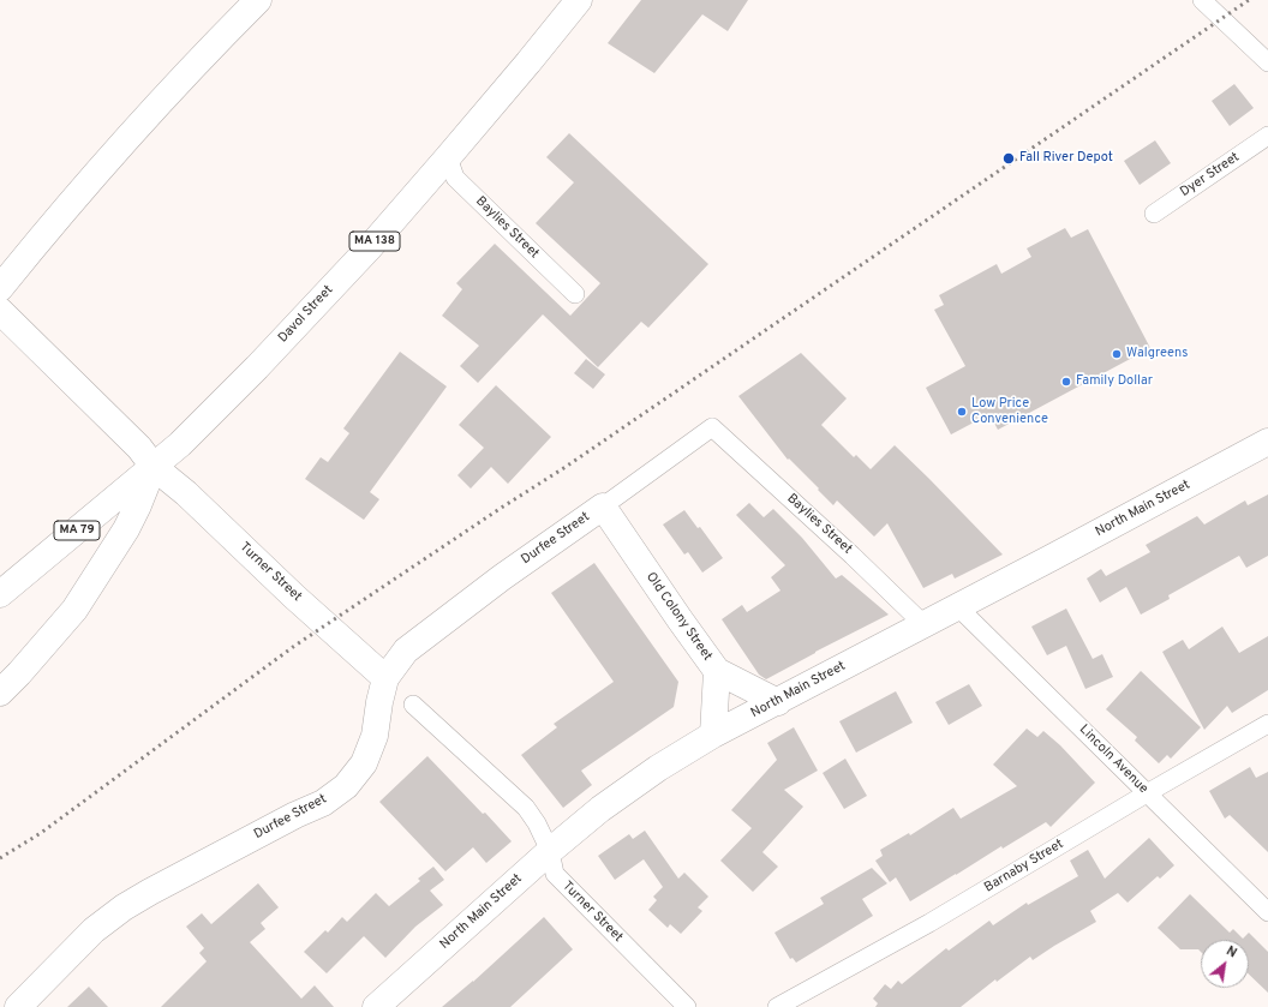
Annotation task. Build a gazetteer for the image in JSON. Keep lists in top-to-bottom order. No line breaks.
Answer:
{"streets":{"main road":["MA 138","Davol Street","North Main Street","MA 79","Durfee Street","Turner Street","Old Colony Street"],"street":["Dyer Street","Baylies Street","Lincoln Avenue","Barnaby Street"]},"crossings":[["Baylies Street","Davol Street"],["Baylies Street","North Main Street"],["Baylies Street","Durfee Street"],["Davol Street","Turner Street"],["North Main Street","Turner Street"],["North Main Street","Old Colony Street"],["North Main Street","Lincoln Avenue"],["Durfee Street","Turner Street"],["Durfee Street","Old Colony Street"],["Lincoln Avenue","Barnaby Street"]],"places":["Fall River Depot","Walgreens","Family Dollar","Low Price Convenience"],"north":"top right"}
